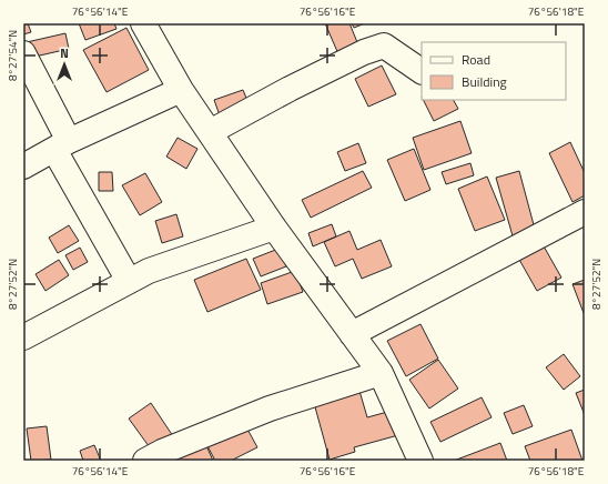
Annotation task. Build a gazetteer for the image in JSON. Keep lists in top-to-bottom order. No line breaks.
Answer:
{"legend":["Road","Building"],"north":"top","coordinates":["76°56'14\"E","76°56'16\"E","76°56'18\"E","8°27'54\"N","8°27'52\"N"]}
